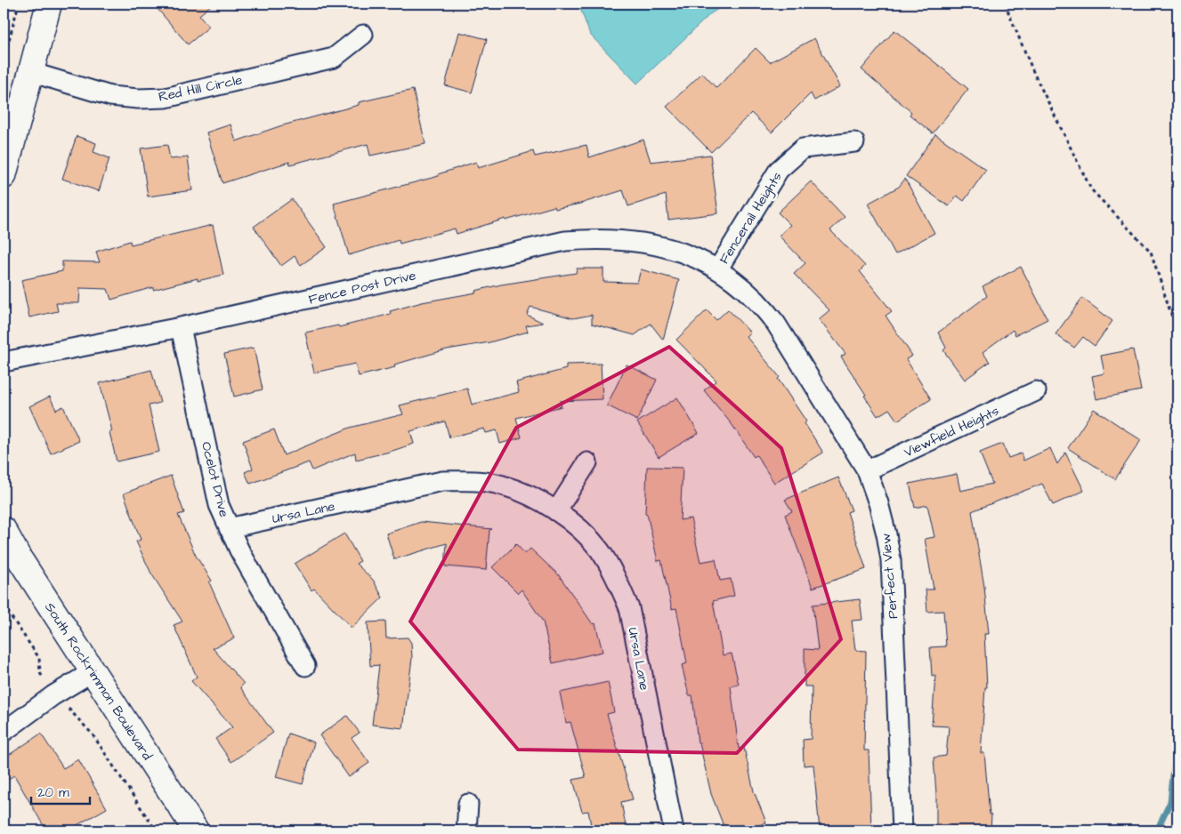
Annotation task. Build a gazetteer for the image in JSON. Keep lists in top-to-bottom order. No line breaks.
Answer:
{"streets":{"main road":["South Rockrimmon Boulevard"],"street":["Red Hill Circle","Fencerail Heights","Fence Post Drive","Viewfield Heights","Ocelot Drive","Ursa Lane","Perfect View"]},"crossings":[["Fencerail Heights","Fence Post Drive"],["Fencerail Heights","Perfect View"],["Fence Post Drive","Ocelot Drive"],["Fence Post Drive","Perfect View"],["Viewfield Heights","Perfect View"],["Ocelot Drive","Ursa Lane"]],"scale_bar":"20 m"}
